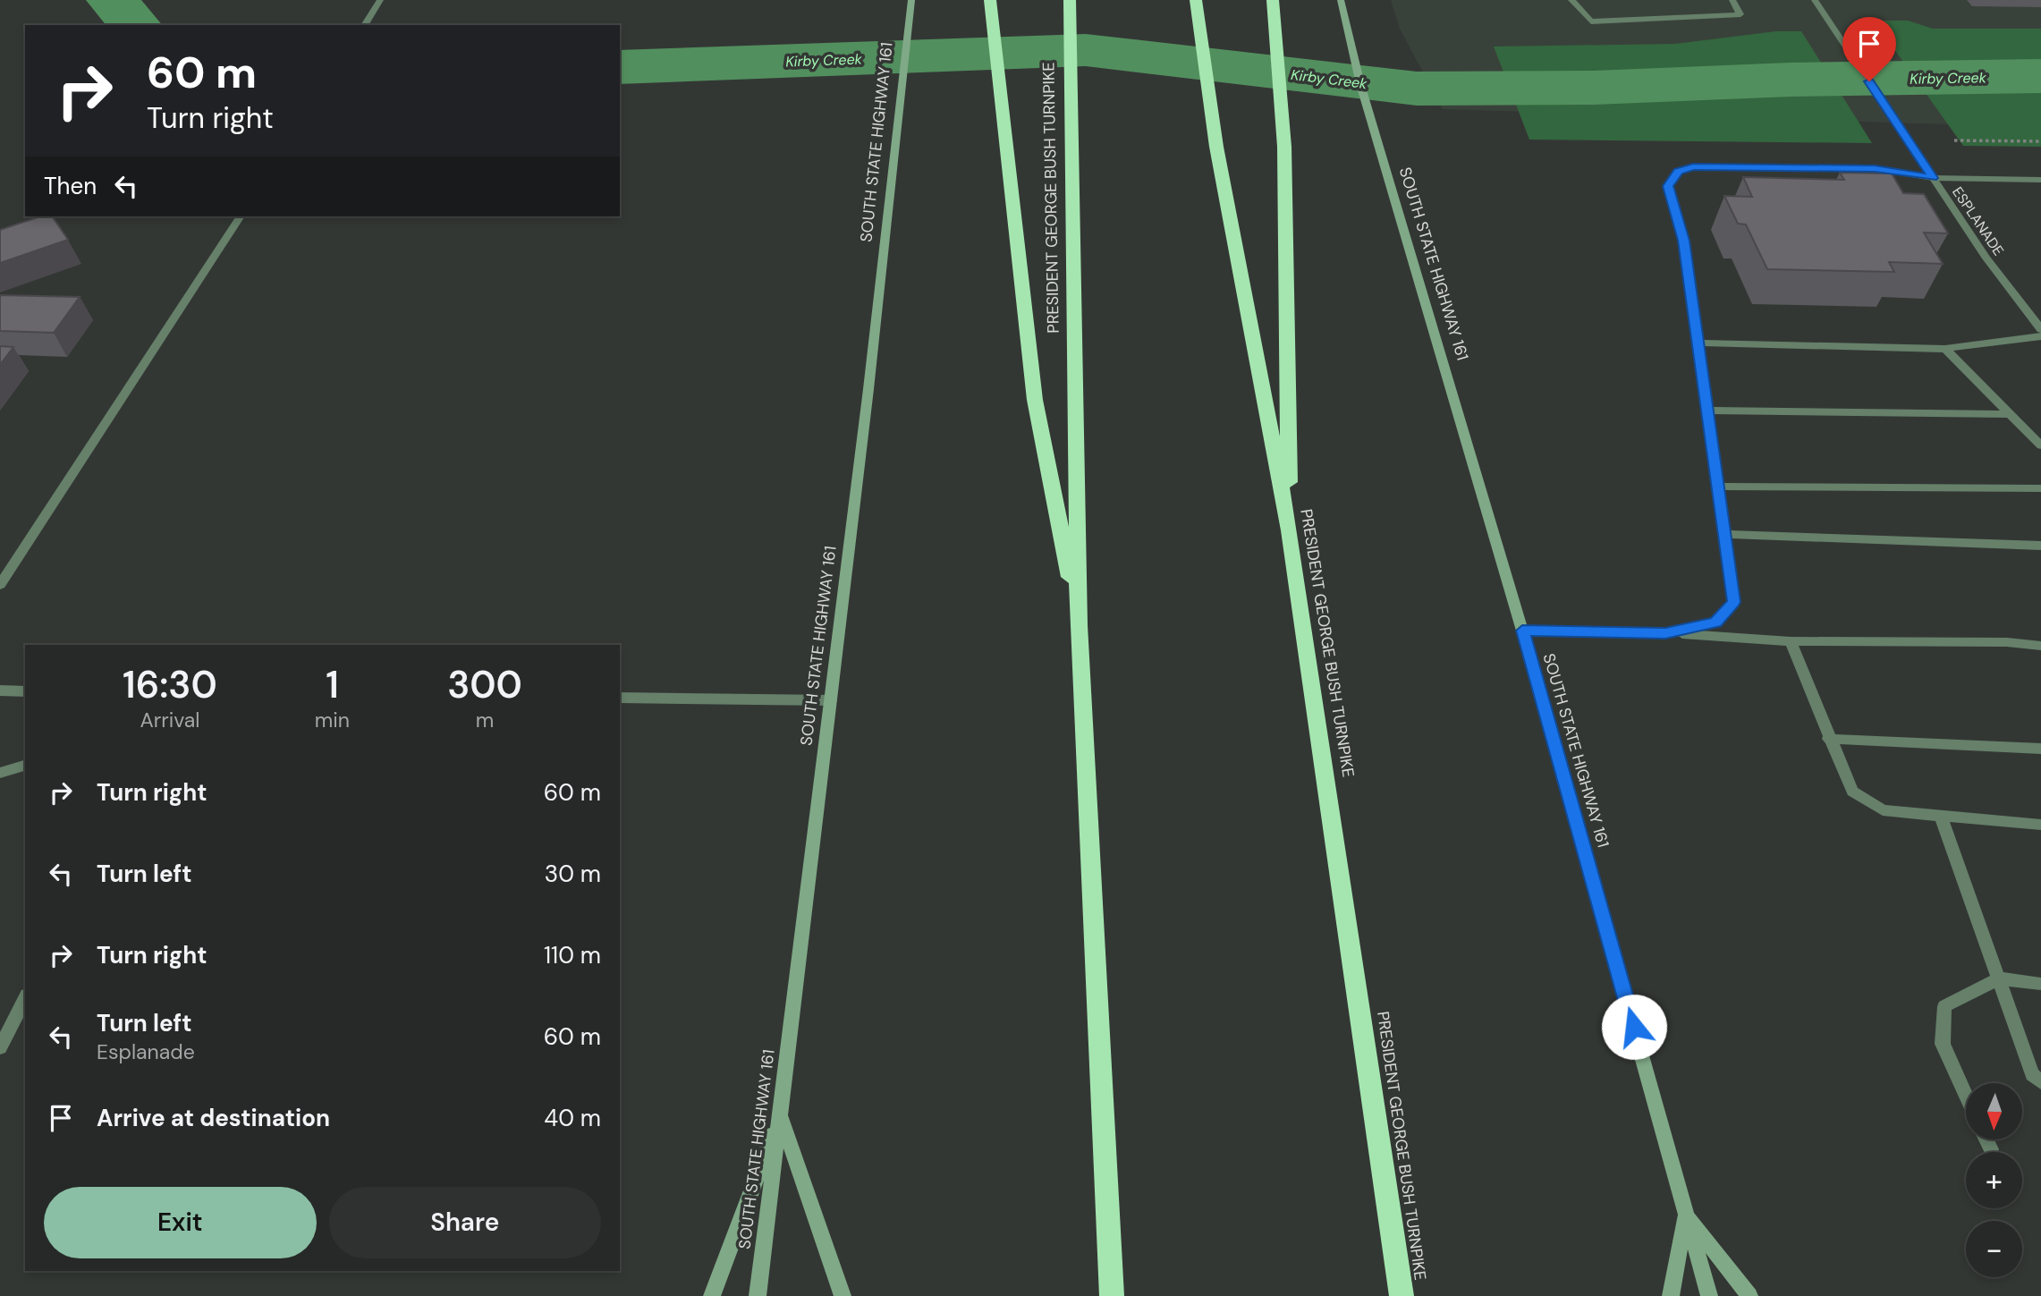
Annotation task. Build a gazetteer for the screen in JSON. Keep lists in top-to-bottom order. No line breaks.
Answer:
{"streets":{"highway":["PRESIDENT GEORGE BUSH TURNPIKE"],"main road":["SOUTH STATE HIGHWAY 161"],"street":["ESPLANADE"]},"water":["Kirby Creek"],"north":"bottom","page":{"turn":["60 m","Turn right"],"then":"Then","eta":["16:30","Arrival","1","min","300","m"],"list":[{"name":"Turn right","value":"60 m"},{"name":"Turn left","value":"30 m"},{"name":"Turn right","value":"110 m"},{"name":"Turn left","note":"Esplanade","value":"60 m"},{"name":"Arrive at destination","value":"40 m"}],"map_buttons":["+","−"],"buttons":["Exit","Share"]}}
